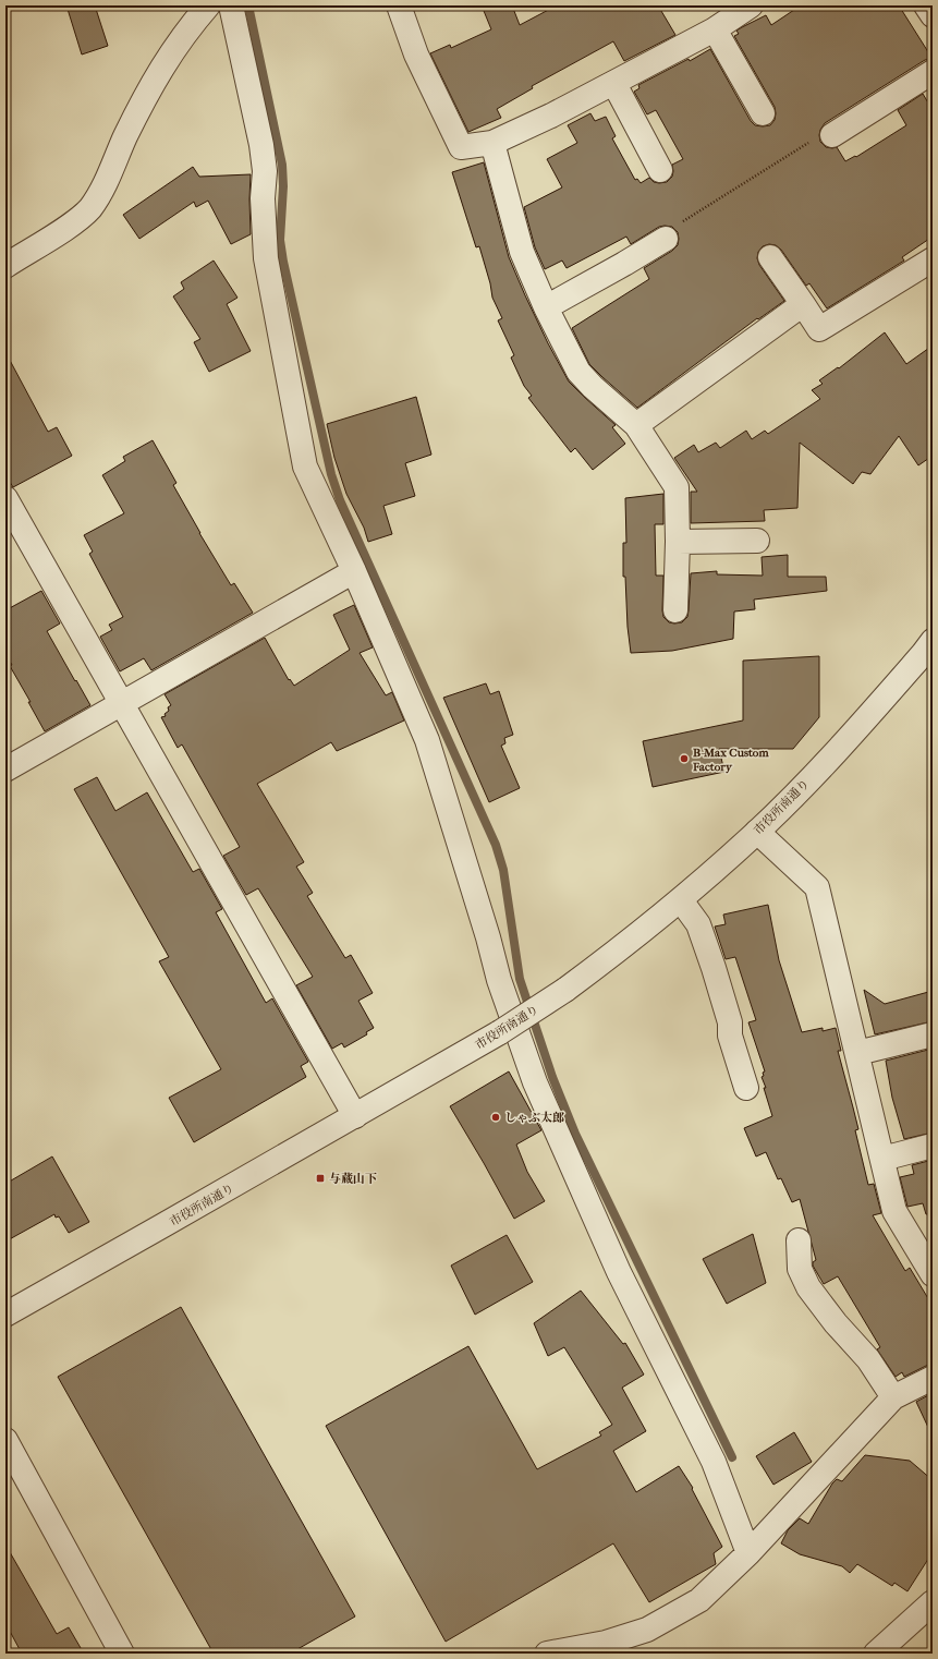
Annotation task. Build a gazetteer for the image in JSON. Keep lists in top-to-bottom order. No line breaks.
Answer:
{"streets":{"street":["市役所南通り"]},"places":{"other":["B-Max Custom Factory","しゃぶ太郎"],"transit":["与蔵山下"]}}
